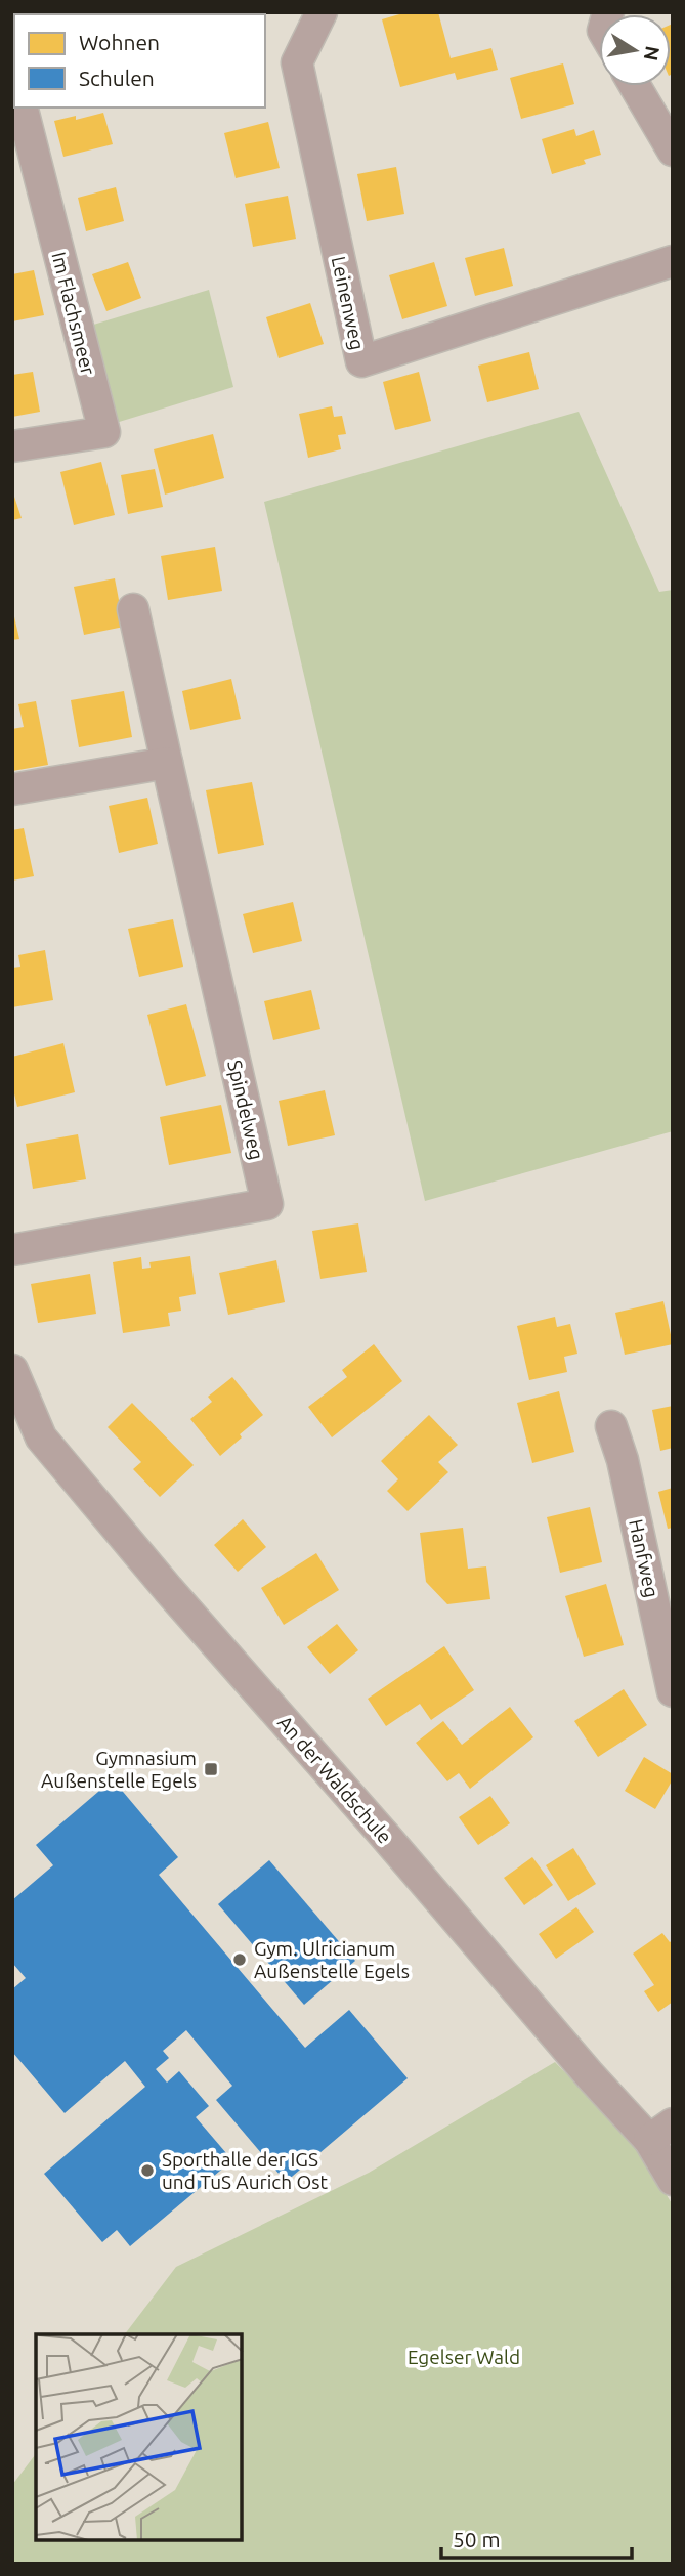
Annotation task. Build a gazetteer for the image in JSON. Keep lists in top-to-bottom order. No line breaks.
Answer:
{"streets":{"street":["Leinenweg","Im Flachsmeer","Spindelweg","Hanfweg","An der Waldschule"]},"parks":["Egelser Wald"],"places":{"transit":["Gymnasium Außenstelle Egels"],"other":["Gym. Ulricianum Außenstelle Egels","Sporthalle der IGS und TuS Aurich Ost"]},"legend":["Wohnen","Schulen"],"scale_bar":"50 m","north":"right"}
